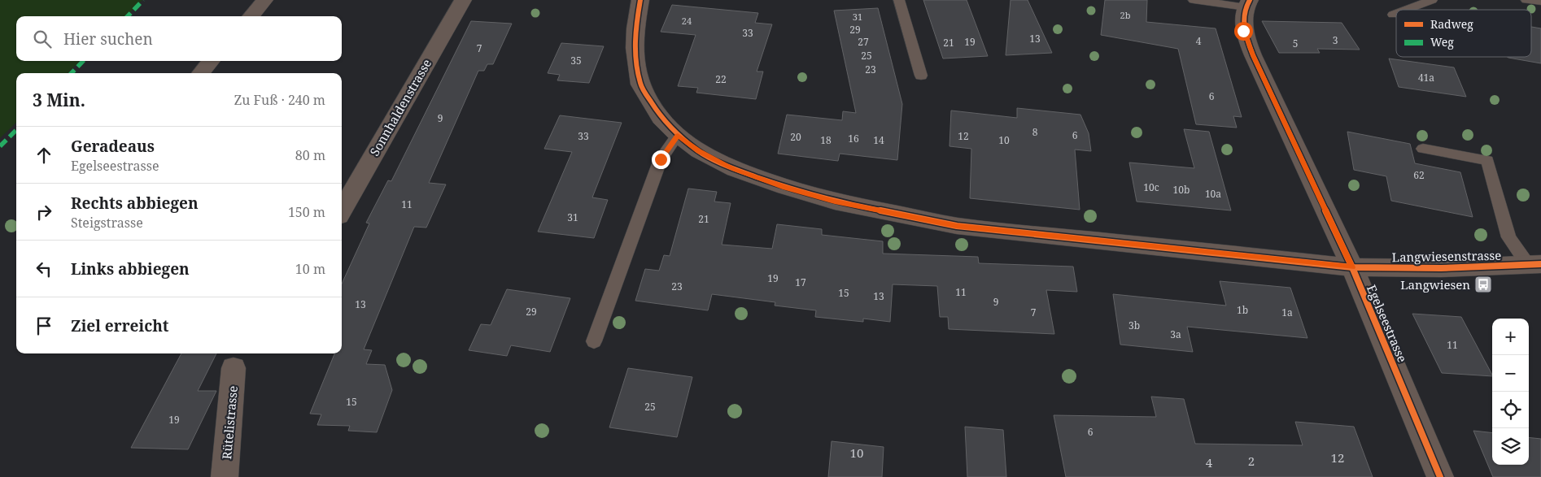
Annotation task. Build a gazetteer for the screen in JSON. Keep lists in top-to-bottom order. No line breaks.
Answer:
{"streets":{"street":["Sonnhaldenstrasse","Langwiesenstrasse","Egelseestrasse","Rütelistrasse"]},"crossings":[["Langwiesenstrasse","Egelseestrasse"]],"places":{"bus stop":["Langwiesen"]},"house_numbers":["2b","31","24","29","33","13","3","4","27","19","21","5","7","25","35","23","41a","22","6","9","8","6","33","12","20","16","18","14","10","62","10c","10b","10a","11","31","21","19","17","23","11","15","13","9","13","1b","29","7","1a","3b","3a","11","15","25","19","6","10","12","2","4"],"legend":["Radweg","Weg"],"page":{"search":"Hier suchen","heading":["3 Min.","Zu Fuß · 240 m"],"list":[["Geradeaus","Egelseestrasse","80 m"],["Rechts abbiegen","Steigstrasse","150 m"],["Links abbiegen","10 m"],"Ziel erreicht"],"map_buttons":["+","−"]}}
